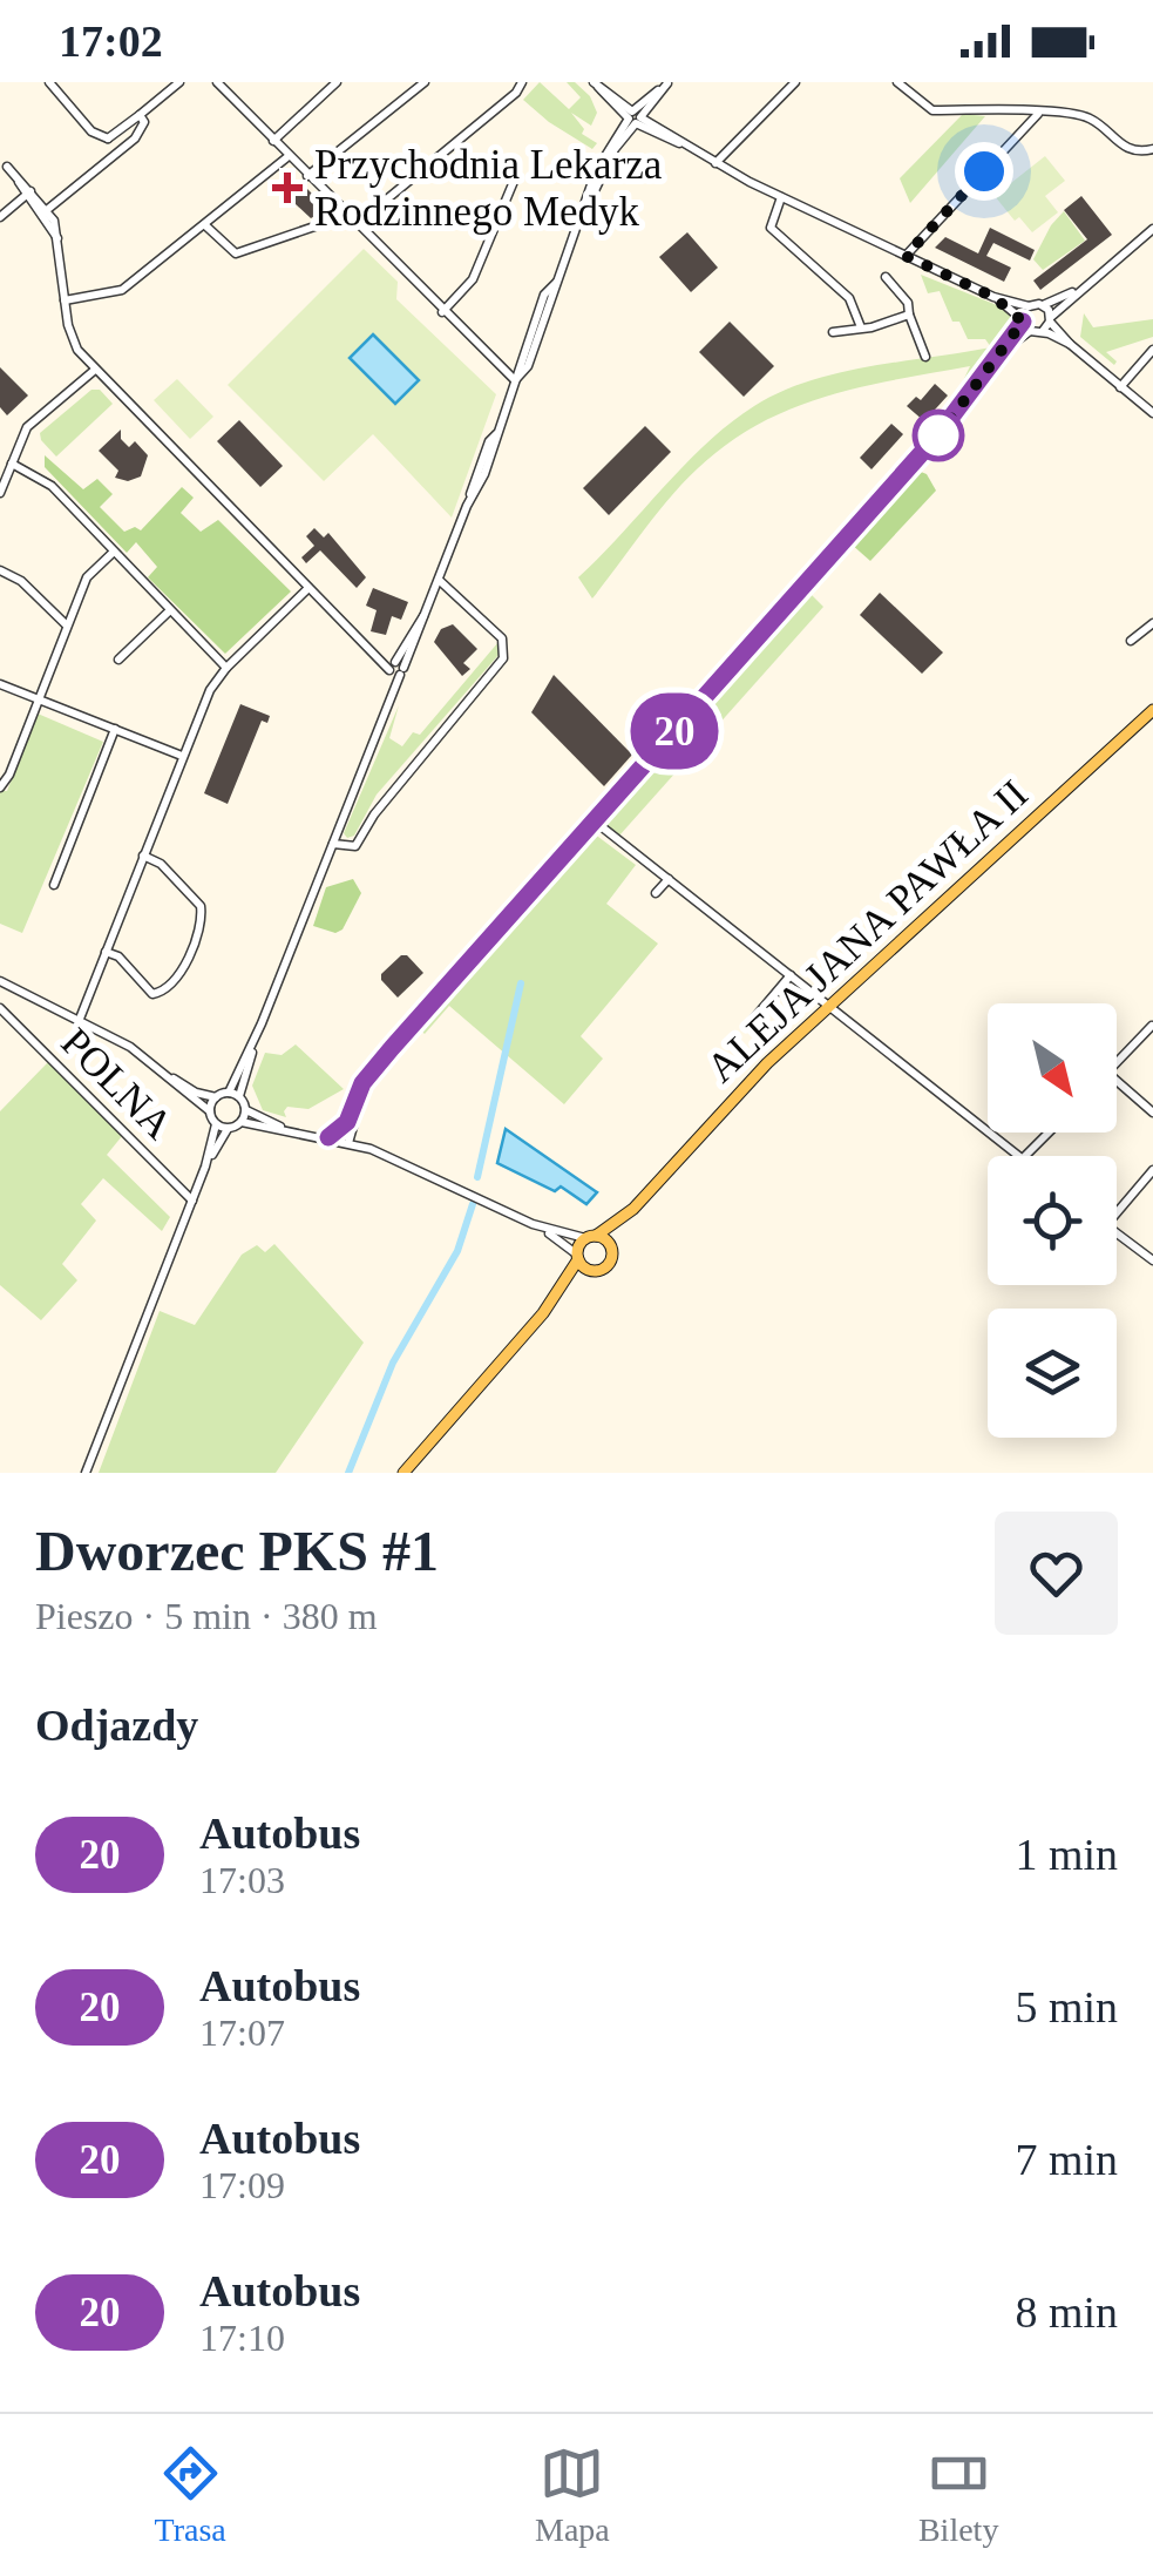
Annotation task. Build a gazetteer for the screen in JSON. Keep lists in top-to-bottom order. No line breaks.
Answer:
{"streets":{"main road":["ALEJA JANA PAWŁA II"],"street":["POLNA"]},"places":{"health":["Przychodnia Lekarza Rodzinnego Medyk"]},"lines":["bus line 20"],"north":"bottom right","page":{"status":"17:02","on_map":"20","heading":[["Dworzec PKS #1","Pieszo · 5 min · 380 m"],"Odjazdy"],"list":[{"mark":"20","name":"Autobus","note":"17:03","value":"1 min"},{"mark":"20","name":"Autobus","note":"17:07","value":"5 min"},{"mark":"20","name":"Autobus","note":"17:09","value":"7 min"},{"mark":"20","name":"Autobus","note":"17:10","value":"8 min"}],"tabs":["Trasa","Mapa","Bilety"]}}
